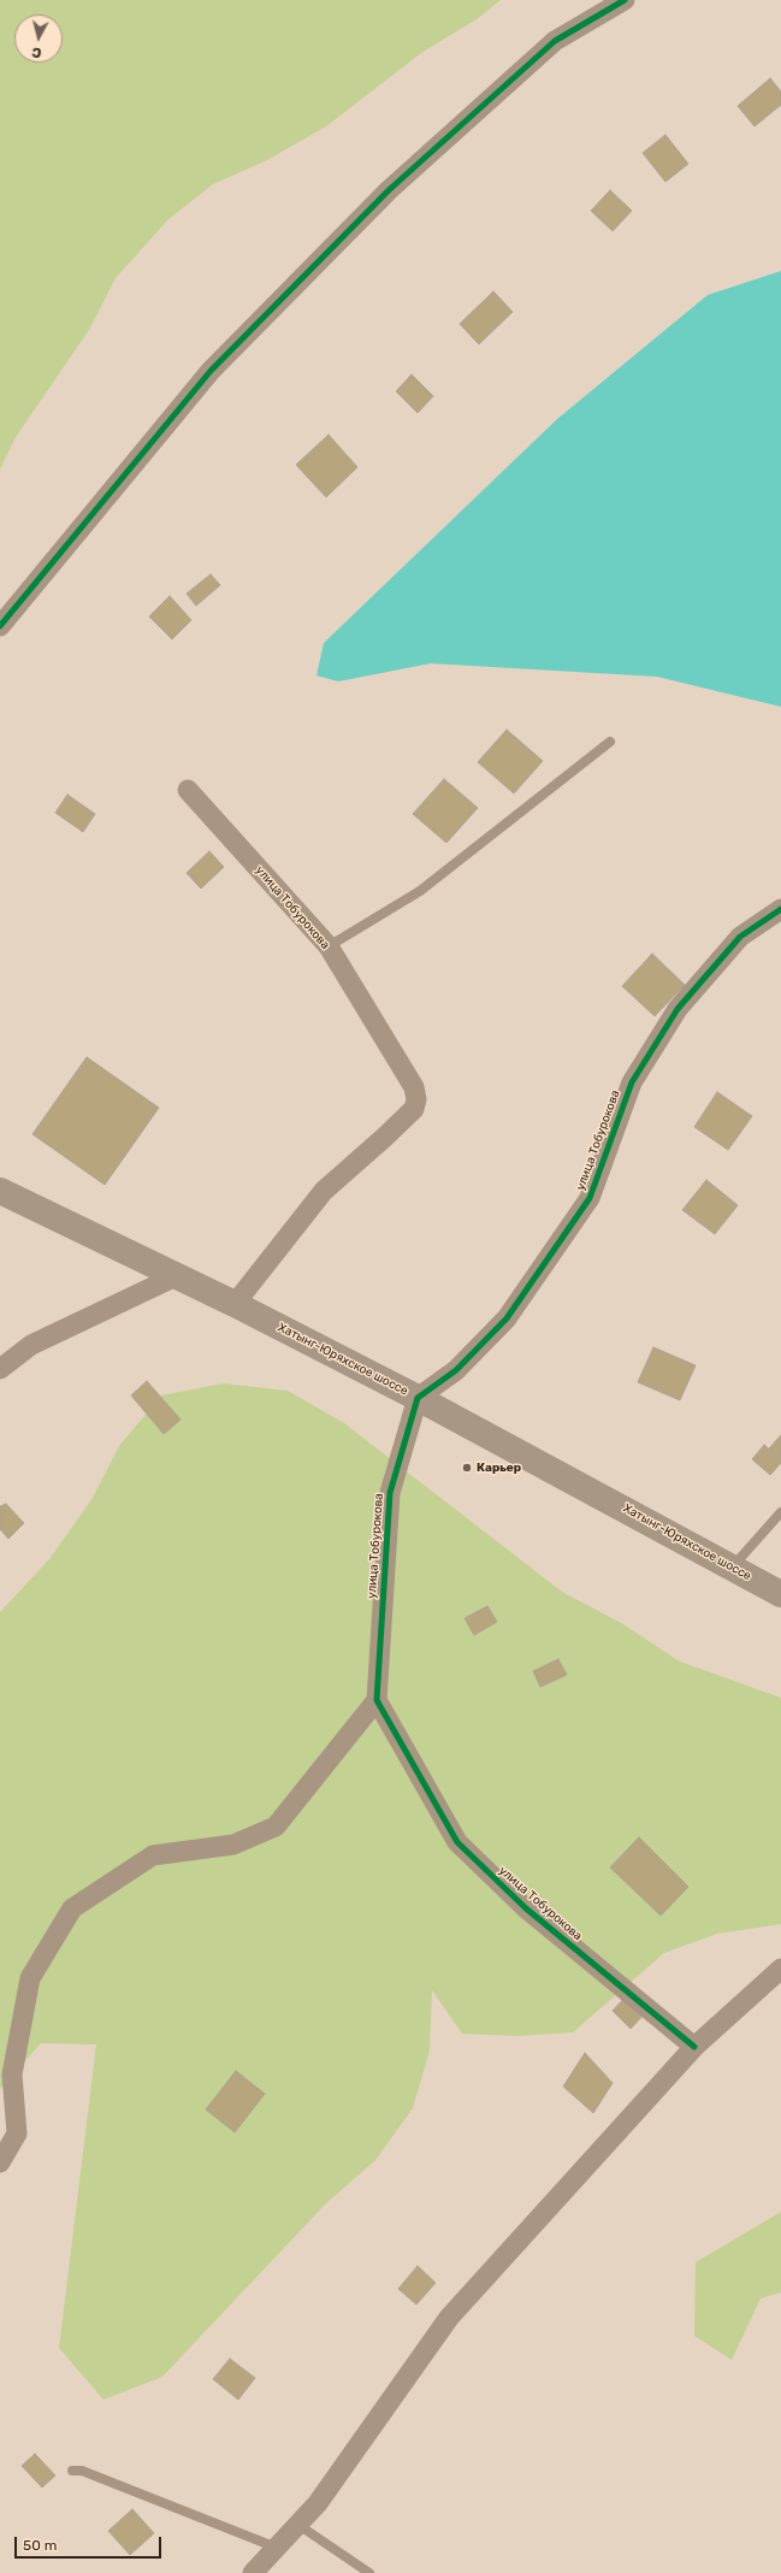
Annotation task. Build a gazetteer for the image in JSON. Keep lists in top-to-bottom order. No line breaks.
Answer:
{"streets":{"street":["улица Тобурокова","Хатынг-Юряхское шоссе"]},"crossings":[["улица Тобурокова","Хатынг-Юряхское шоссе"]],"places":["Карьер"],"scale_bar":"50 m","north":"bottom"}
